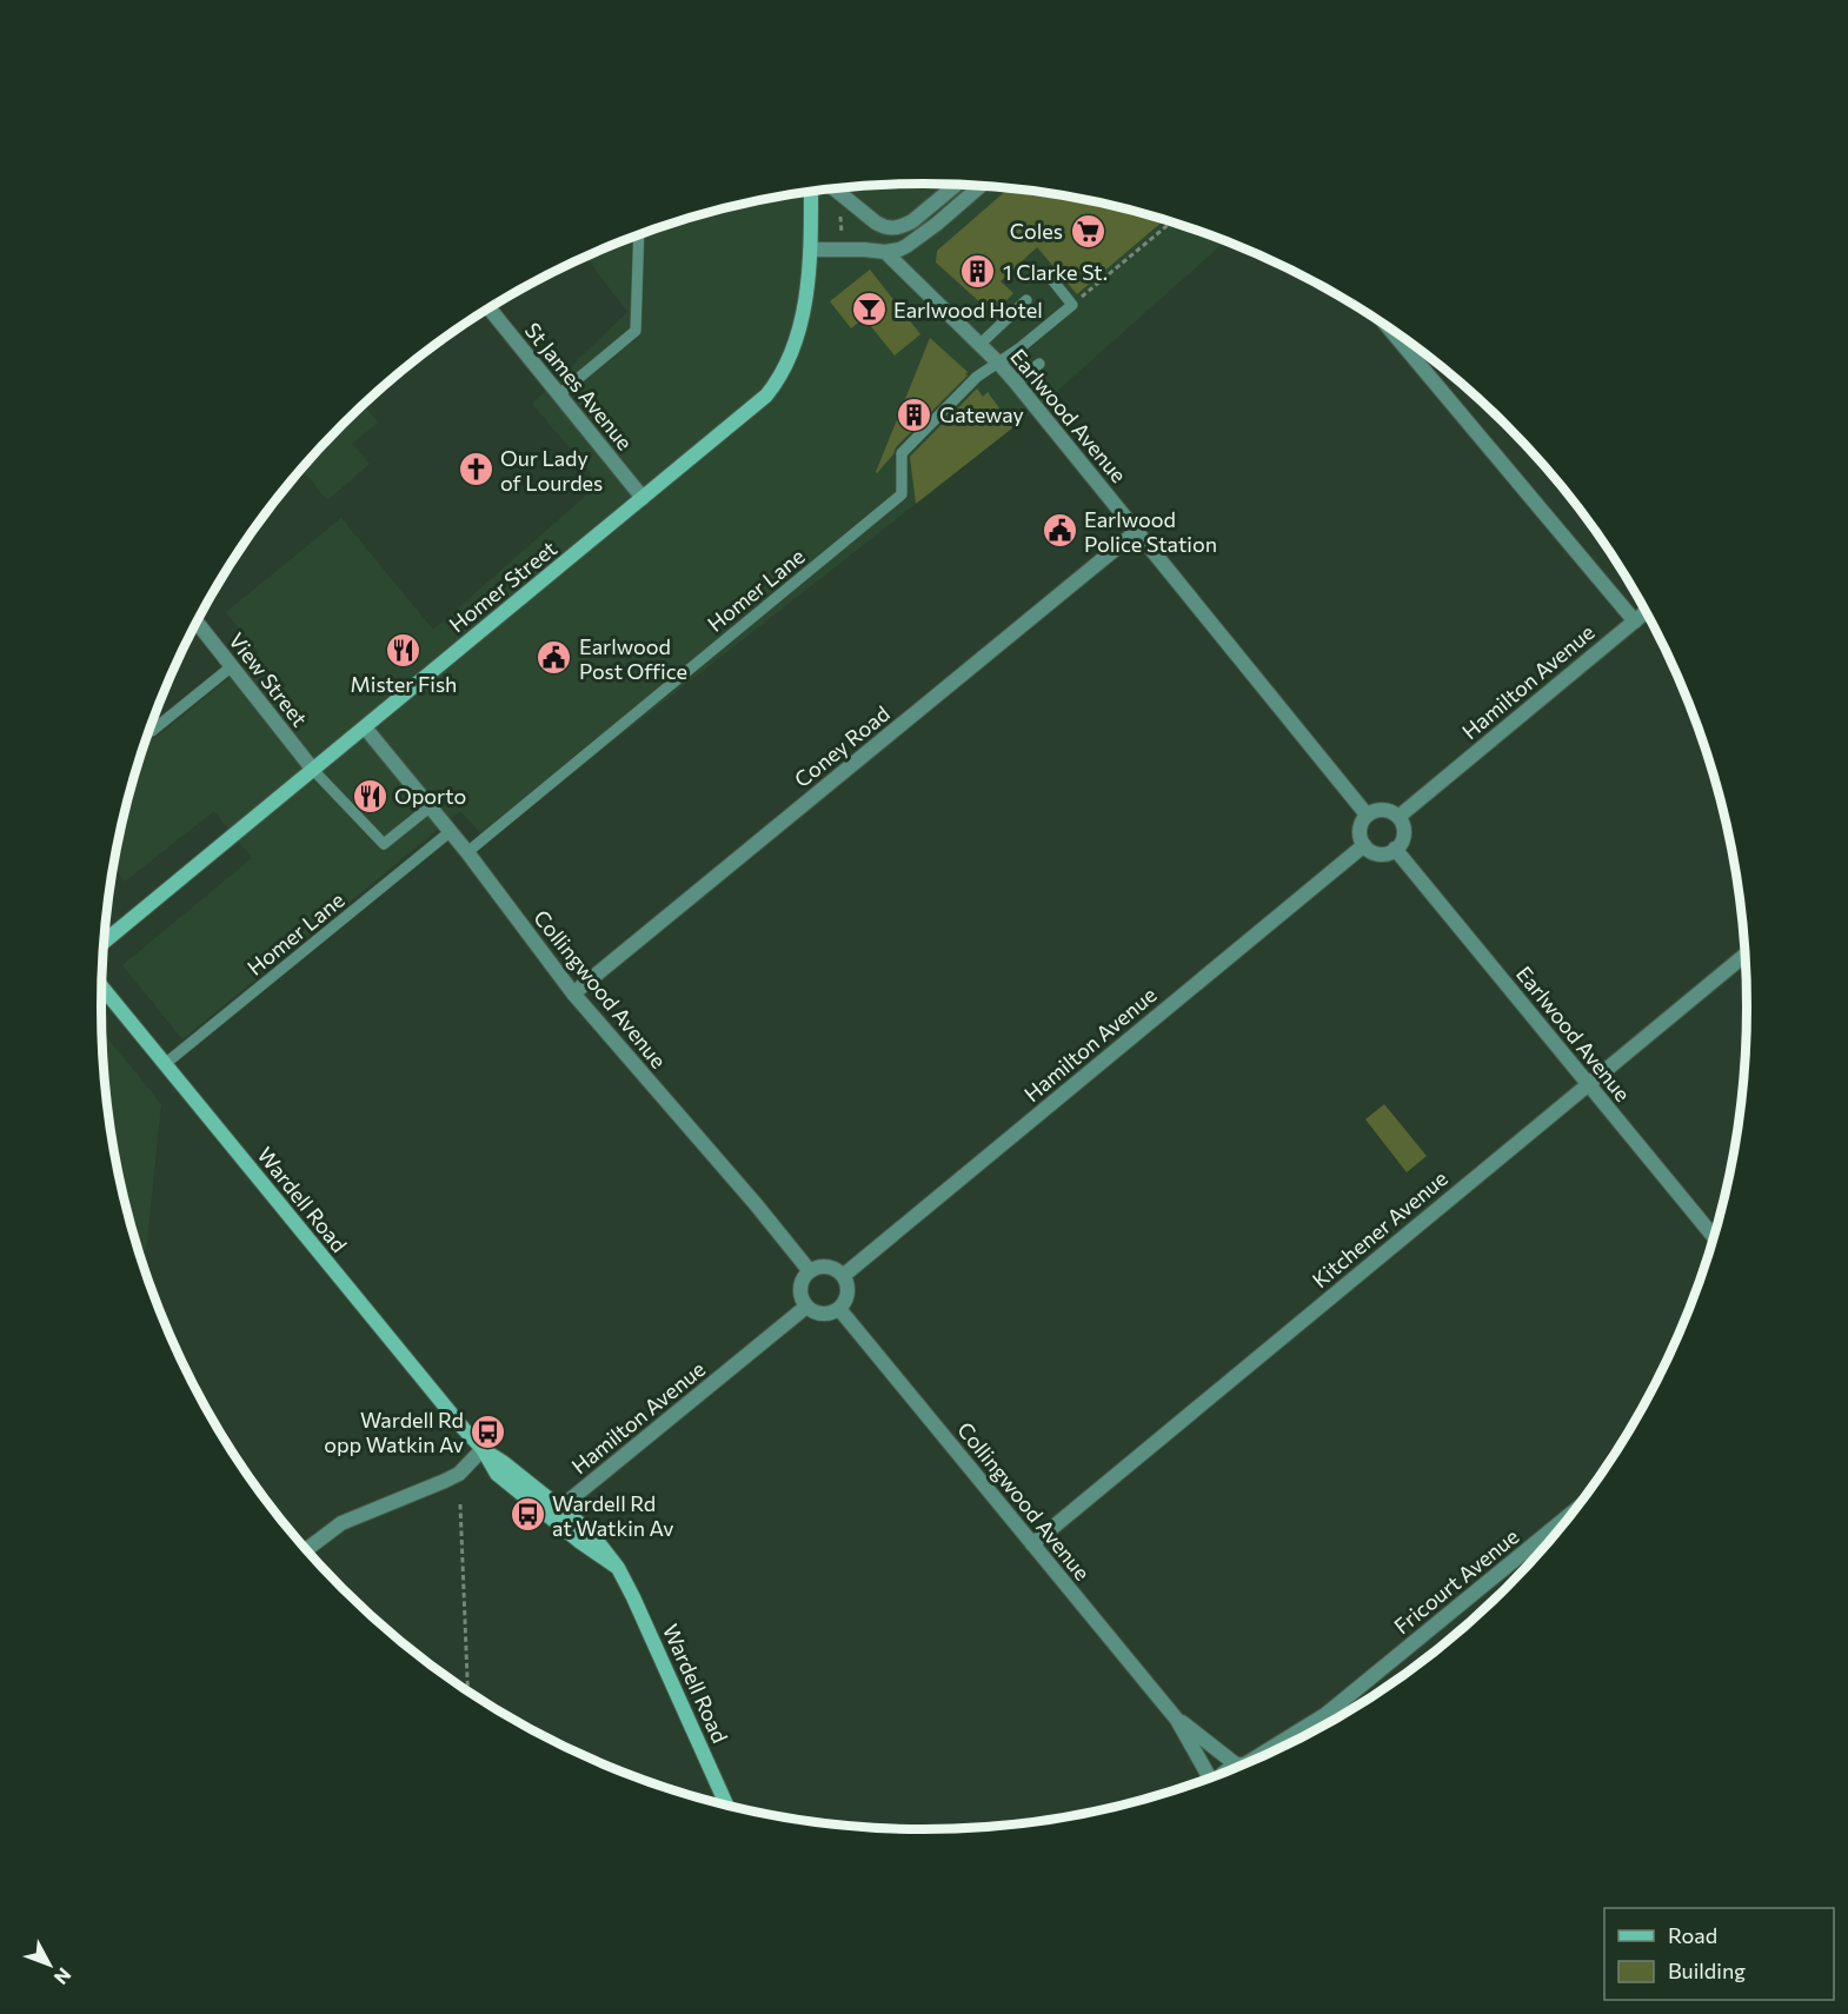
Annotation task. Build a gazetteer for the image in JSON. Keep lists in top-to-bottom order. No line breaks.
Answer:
{"streets":{"street":["St James Avenue","Earlwood Avenue","Homer Street","View Street","Hamilton Avenue","Coney Road","Collingwood Avenue","Wardell Road","Kitchener Avenue","Fricourt Avenue"],"lane":["Homer Lane"]},"crossings":[["St James Avenue","Homer Street"],["Earlwood Avenue","Homer Lane"],["Earlwood Avenue","Hamilton Avenue"],["Earlwood Avenue","Coney Road"],["Earlwood Avenue","Kitchener Avenue"],["Homer Street","View Street"],["Homer Street","Collingwood Avenue"],["Homer Lane","Collingwood Avenue"],["Homer Lane","Wardell Road"],["Hamilton Avenue","Collingwood Avenue"],["Hamilton Avenue","Wardell Road"],["Coney Road","Collingwood Avenue"],["Collingwood Avenue","Kitchener Avenue"],["Collingwood Avenue","Fricourt Avenue"]],"places":{"supermarket":["Coles"],"building":["1 Clarke St.","Gateway"],"bar":["Earlwood Hotel"],"church":["Our Lady of Lourdes"],"public building":["Earlwood Police Station","Earlwood Post Office"],"restaurant":["Mister Fish","Oporto"],"bus stop":["Wardell Rd opp Watkin Av","Wardell Rd at Watkin Av"]},"legend":["Road","Building"],"north":"bottom right"}
